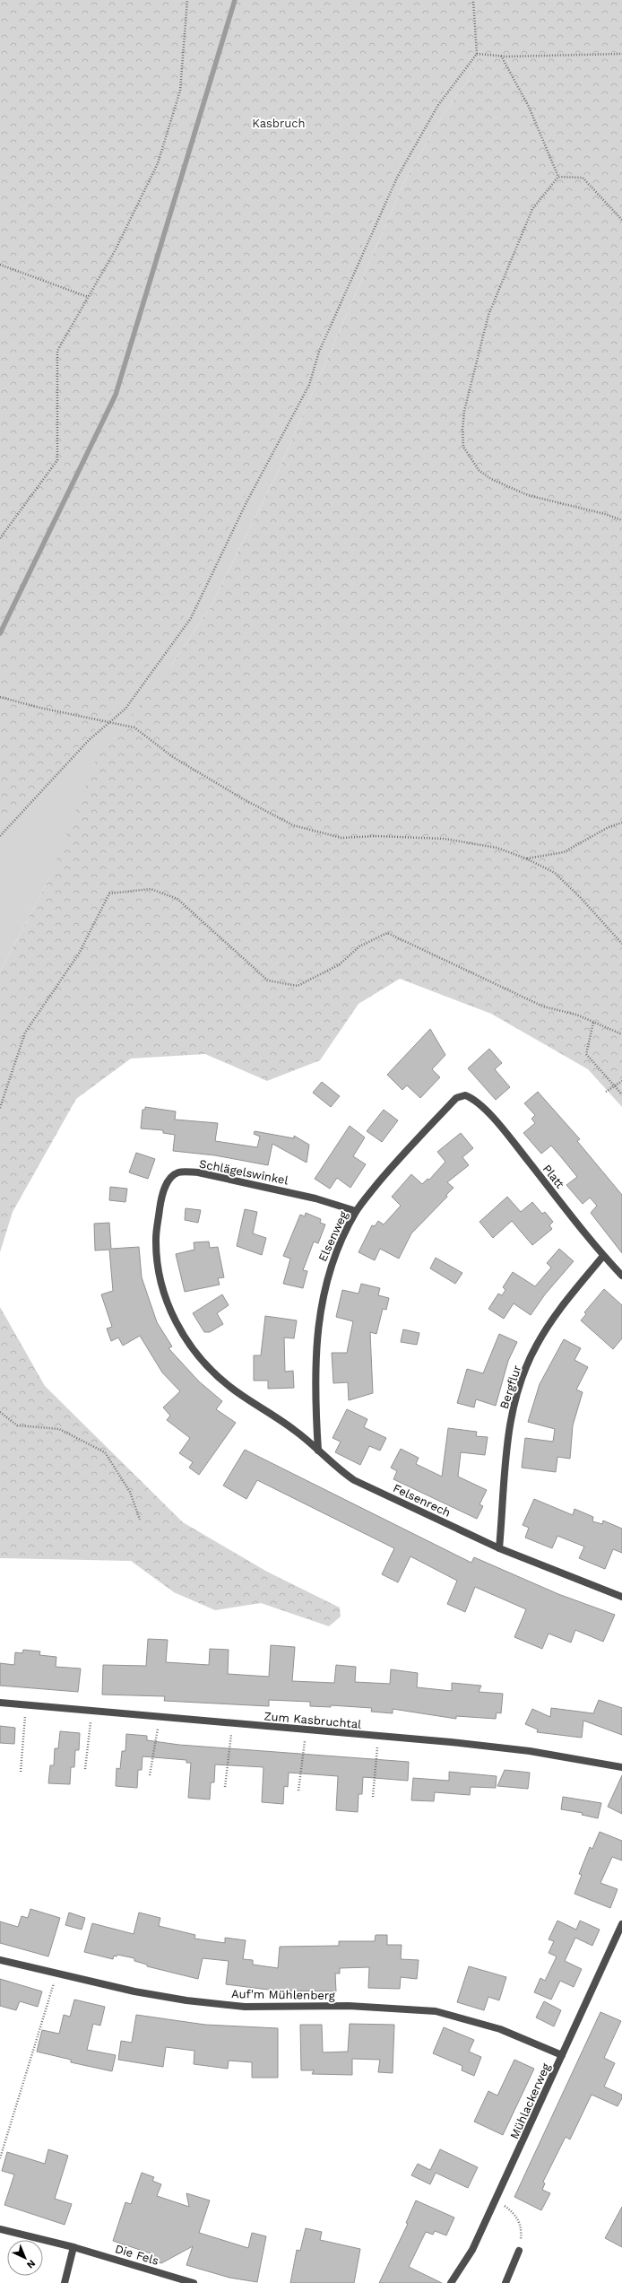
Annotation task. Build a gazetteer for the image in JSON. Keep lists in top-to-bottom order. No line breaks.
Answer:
{"streets":{"street":["Schlägelswinkel","Platt","Elsenweg","Bergflur","Felsenrech","Zum Kasbruchtal","Auf'm Mühlenberg","Mühlackerweg","Die Fels"]},"crossings":[["Schlägelswinkel","Elsenweg"],["Schlägelswinkel","Felsenrech"],["Platt","Elsenweg"],["Platt","Bergflur"],["Elsenweg","Felsenrech"],["Bergflur","Felsenrech"],["Auf'm Mühlenberg","Mühlackerweg"]],"parks":["Kasbruch"],"north":"bottom right"}
